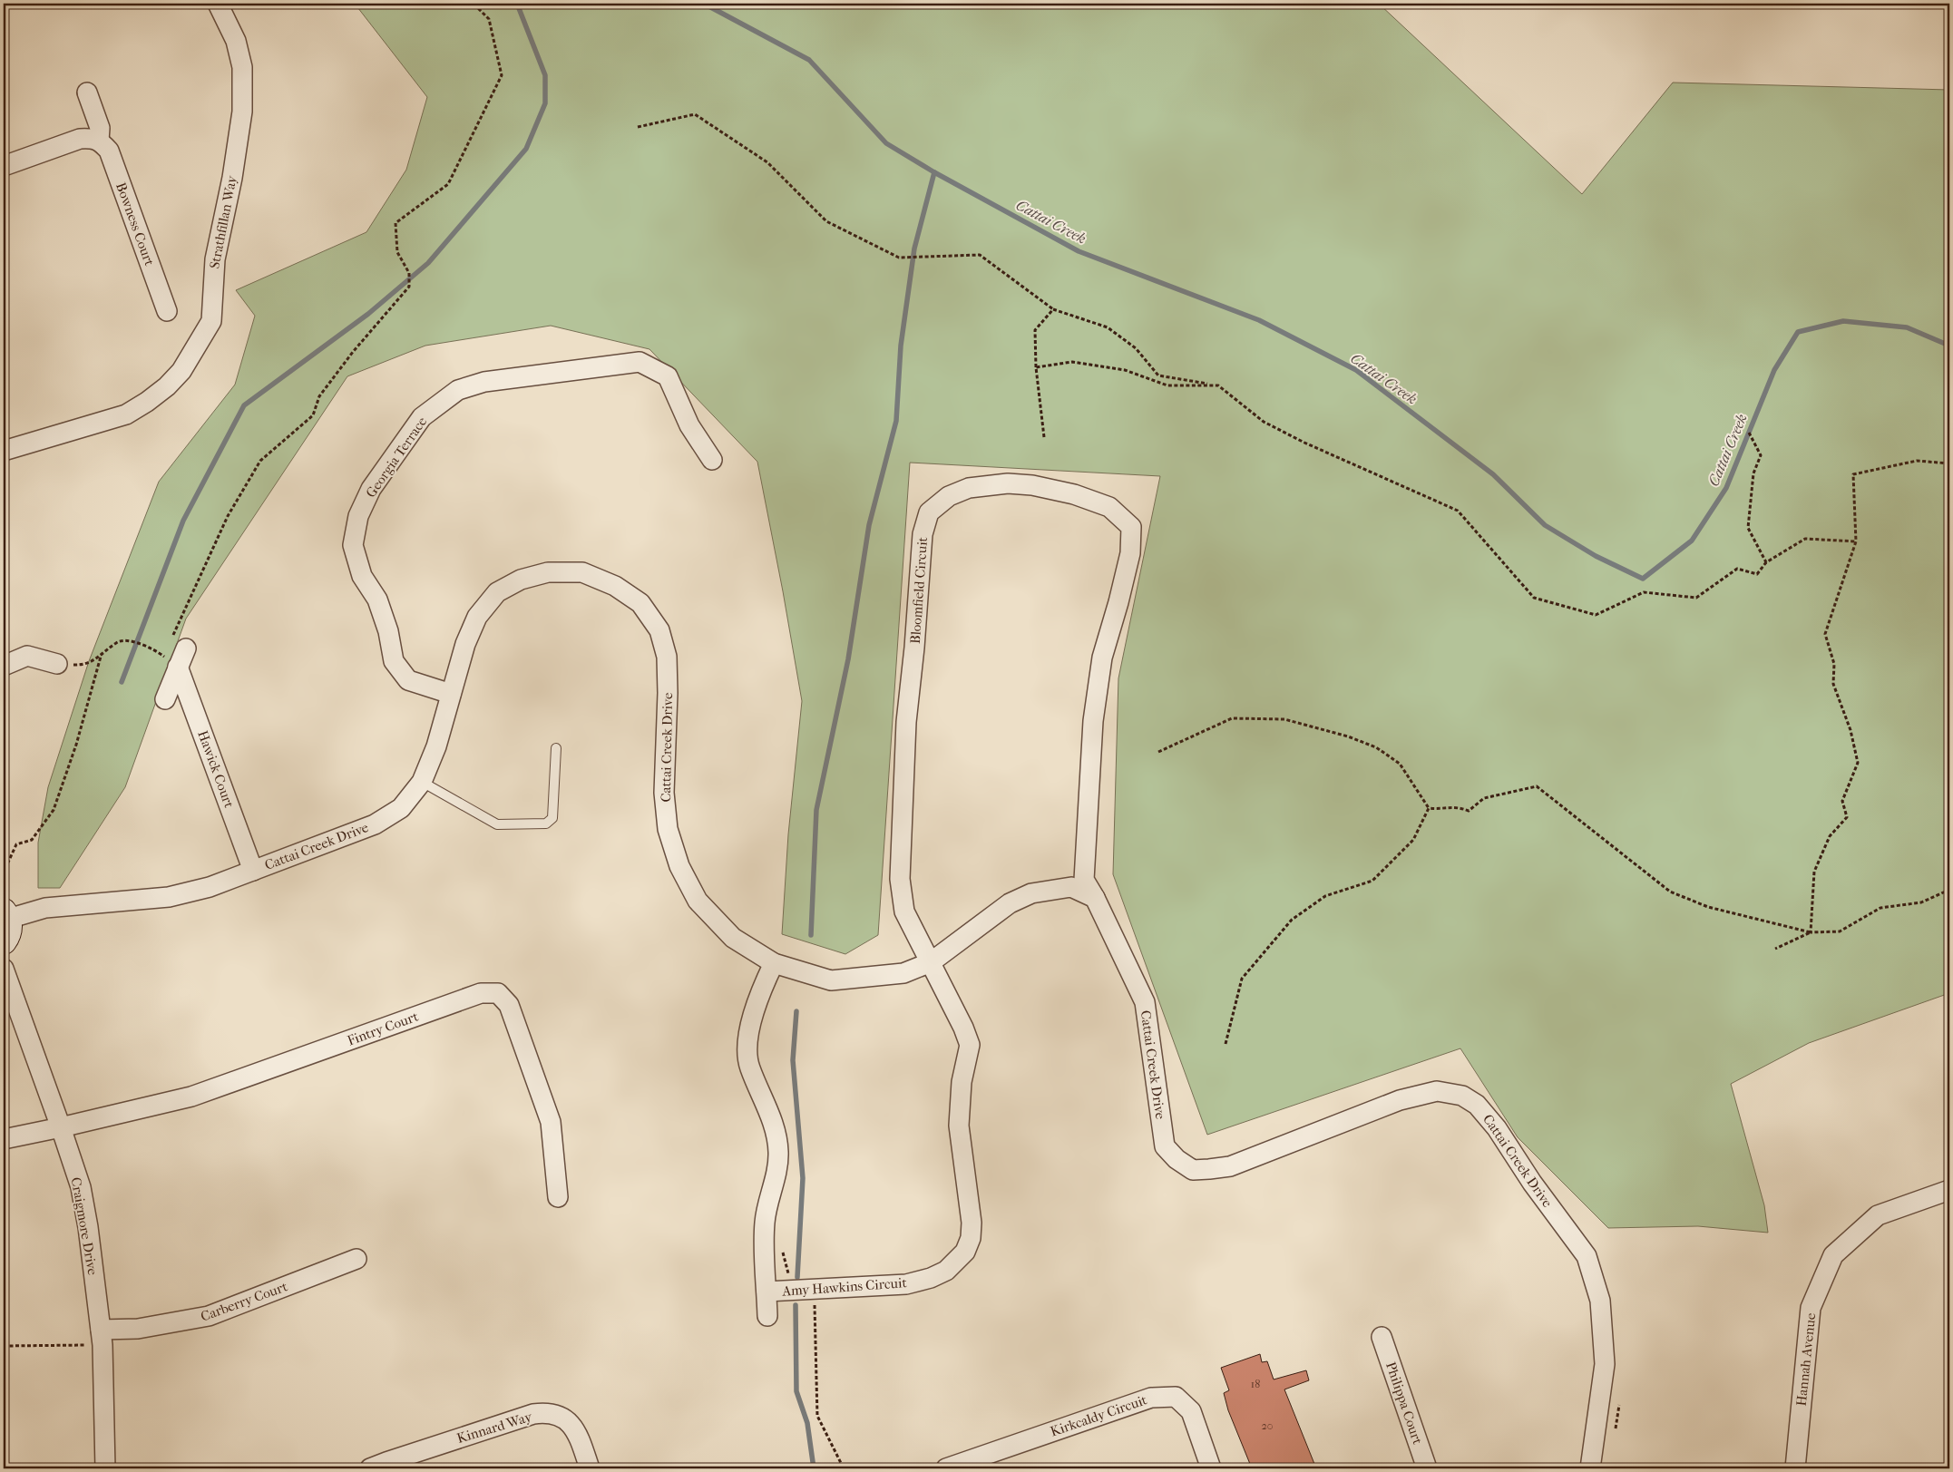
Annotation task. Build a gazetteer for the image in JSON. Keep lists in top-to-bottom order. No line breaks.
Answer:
{"streets":{"street":["Strathfillan Way","Bowness Court","Georgia Terrace","Bloomfield Circuit","Cattai Creek Drive","Hawick Court","Fintry Court","Craigmore Drive","Amy Hawkins Circuit","Carberry Court","Hannah Avenue","Philippa Court","Kirkcaldy Circuit","Kinnard Way"]},"crossings":[["Georgia Terrace","Cattai Creek Drive"],["Bloomfield Circuit","Cattai Creek Drive"],["Bloomfield Circuit","Amy Hawkins Circuit"],["Cattai Creek Drive","Hawick Court"],["Cattai Creek Drive","Amy Hawkins Circuit"],["Fintry Court","Craigmore Drive"],["Craigmore Drive","Carberry Court"]],"water":["Cattai Creek"],"house_numbers":["18","20"]}
